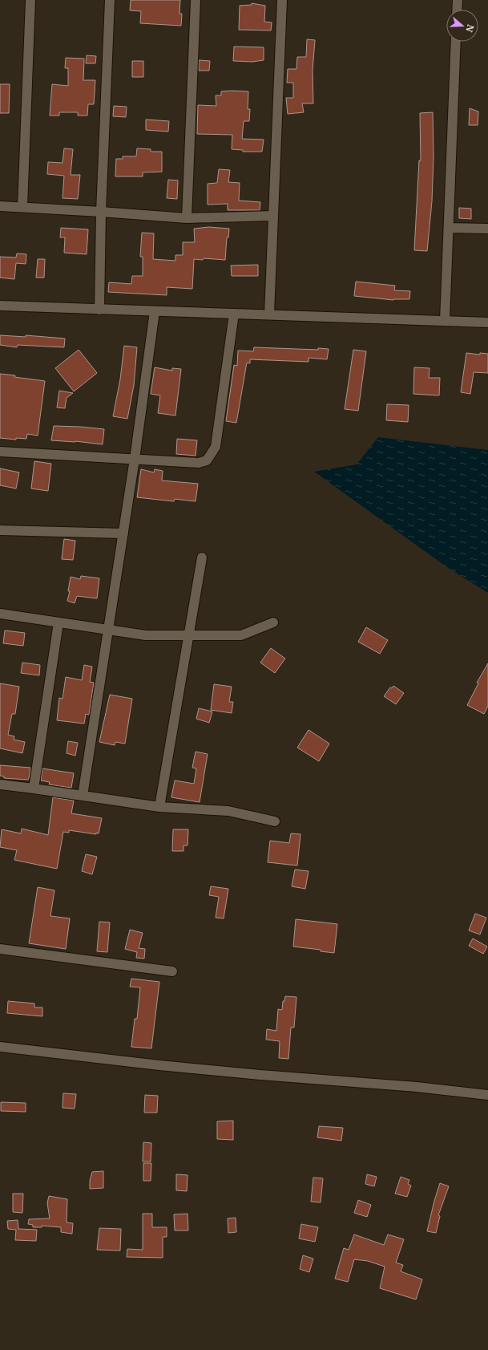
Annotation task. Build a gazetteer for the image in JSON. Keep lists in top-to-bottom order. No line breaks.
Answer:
{"north":"right"}
